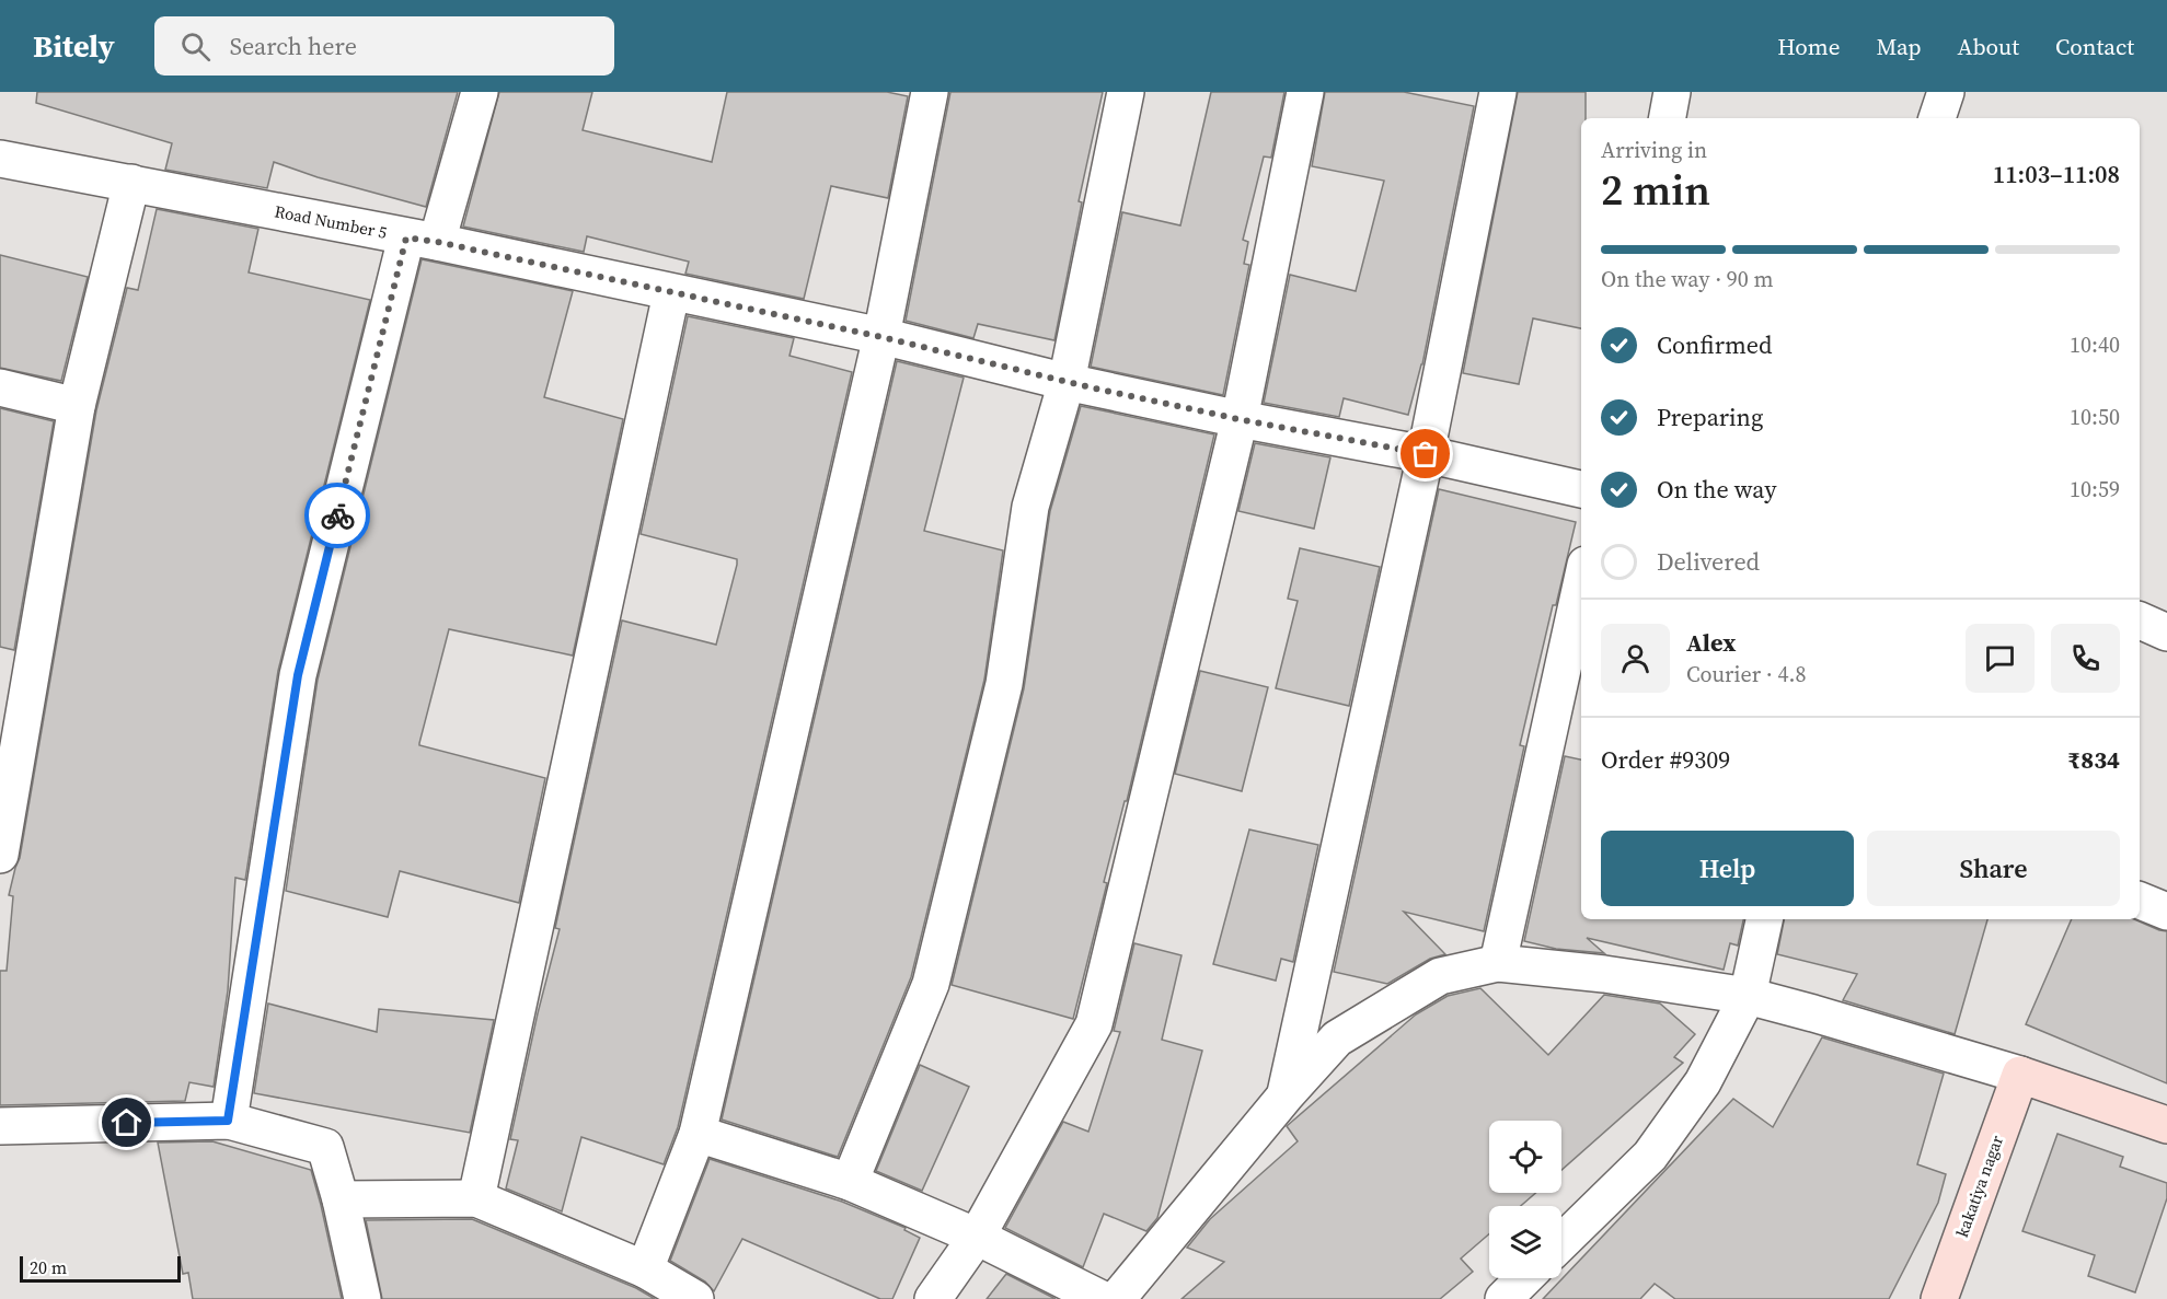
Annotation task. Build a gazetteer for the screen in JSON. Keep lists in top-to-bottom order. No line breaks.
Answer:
{"streets":{"street":["Road Number 5","kakatiya nagar"]},"scale_bar":"20 m","page":{"header":"Bitely","search":"Search here","nav":["Home","Map","About","Contact"],"heading":["2 min","Arriving in","11:03–11:08"],"panel":["Alex","Courier · 4.8","Order #9309","₹834"],"bar":"On the way · 90 m","list":[["Confirmed","10:40"],["Preparing","10:50"],["On the way","10:59"],"Delivered"],"buttons":["Help","Share"],"scale":"20 m"}}
